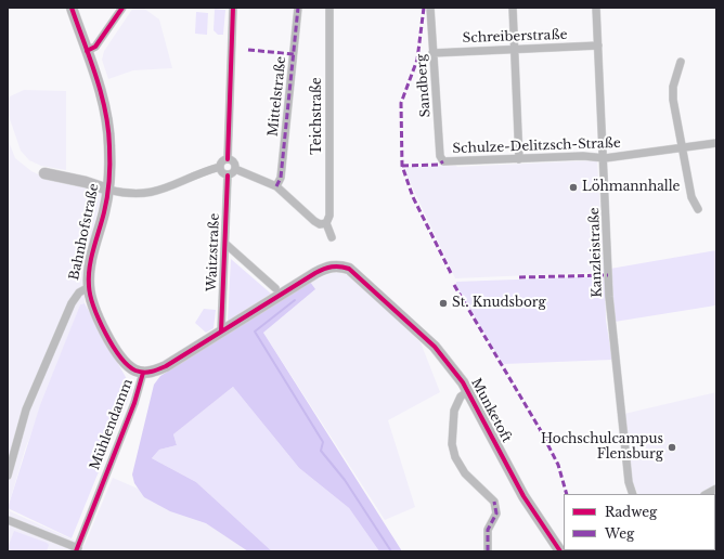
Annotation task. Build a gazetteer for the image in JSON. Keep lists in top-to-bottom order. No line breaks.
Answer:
{"streets":{"street":["Schreiberstraße","Sandberg","Mittelstraße","Teichstraße","Schulze-Delitzsch-Straße","Bahnhofstraße","Waitzstraße","Kanzleistraße","Munketoft","Mühlendamm"]},"crossings":[["Schreiberstraße","Sandberg"],["Schreiberstraße","Kanzleistraße"],["Sandberg","Schulze-Delitzsch-Straße"],["Schulze-Delitzsch-Straße","Kanzleistraße"],["Waitzstraße","Mühlendamm"],["Munketoft","Mühlendamm"]],"places":["Löhmannhalle","St. Knudsborg","Hochschulcampus Flensburg"],"legend":["Radweg","Weg"]}
